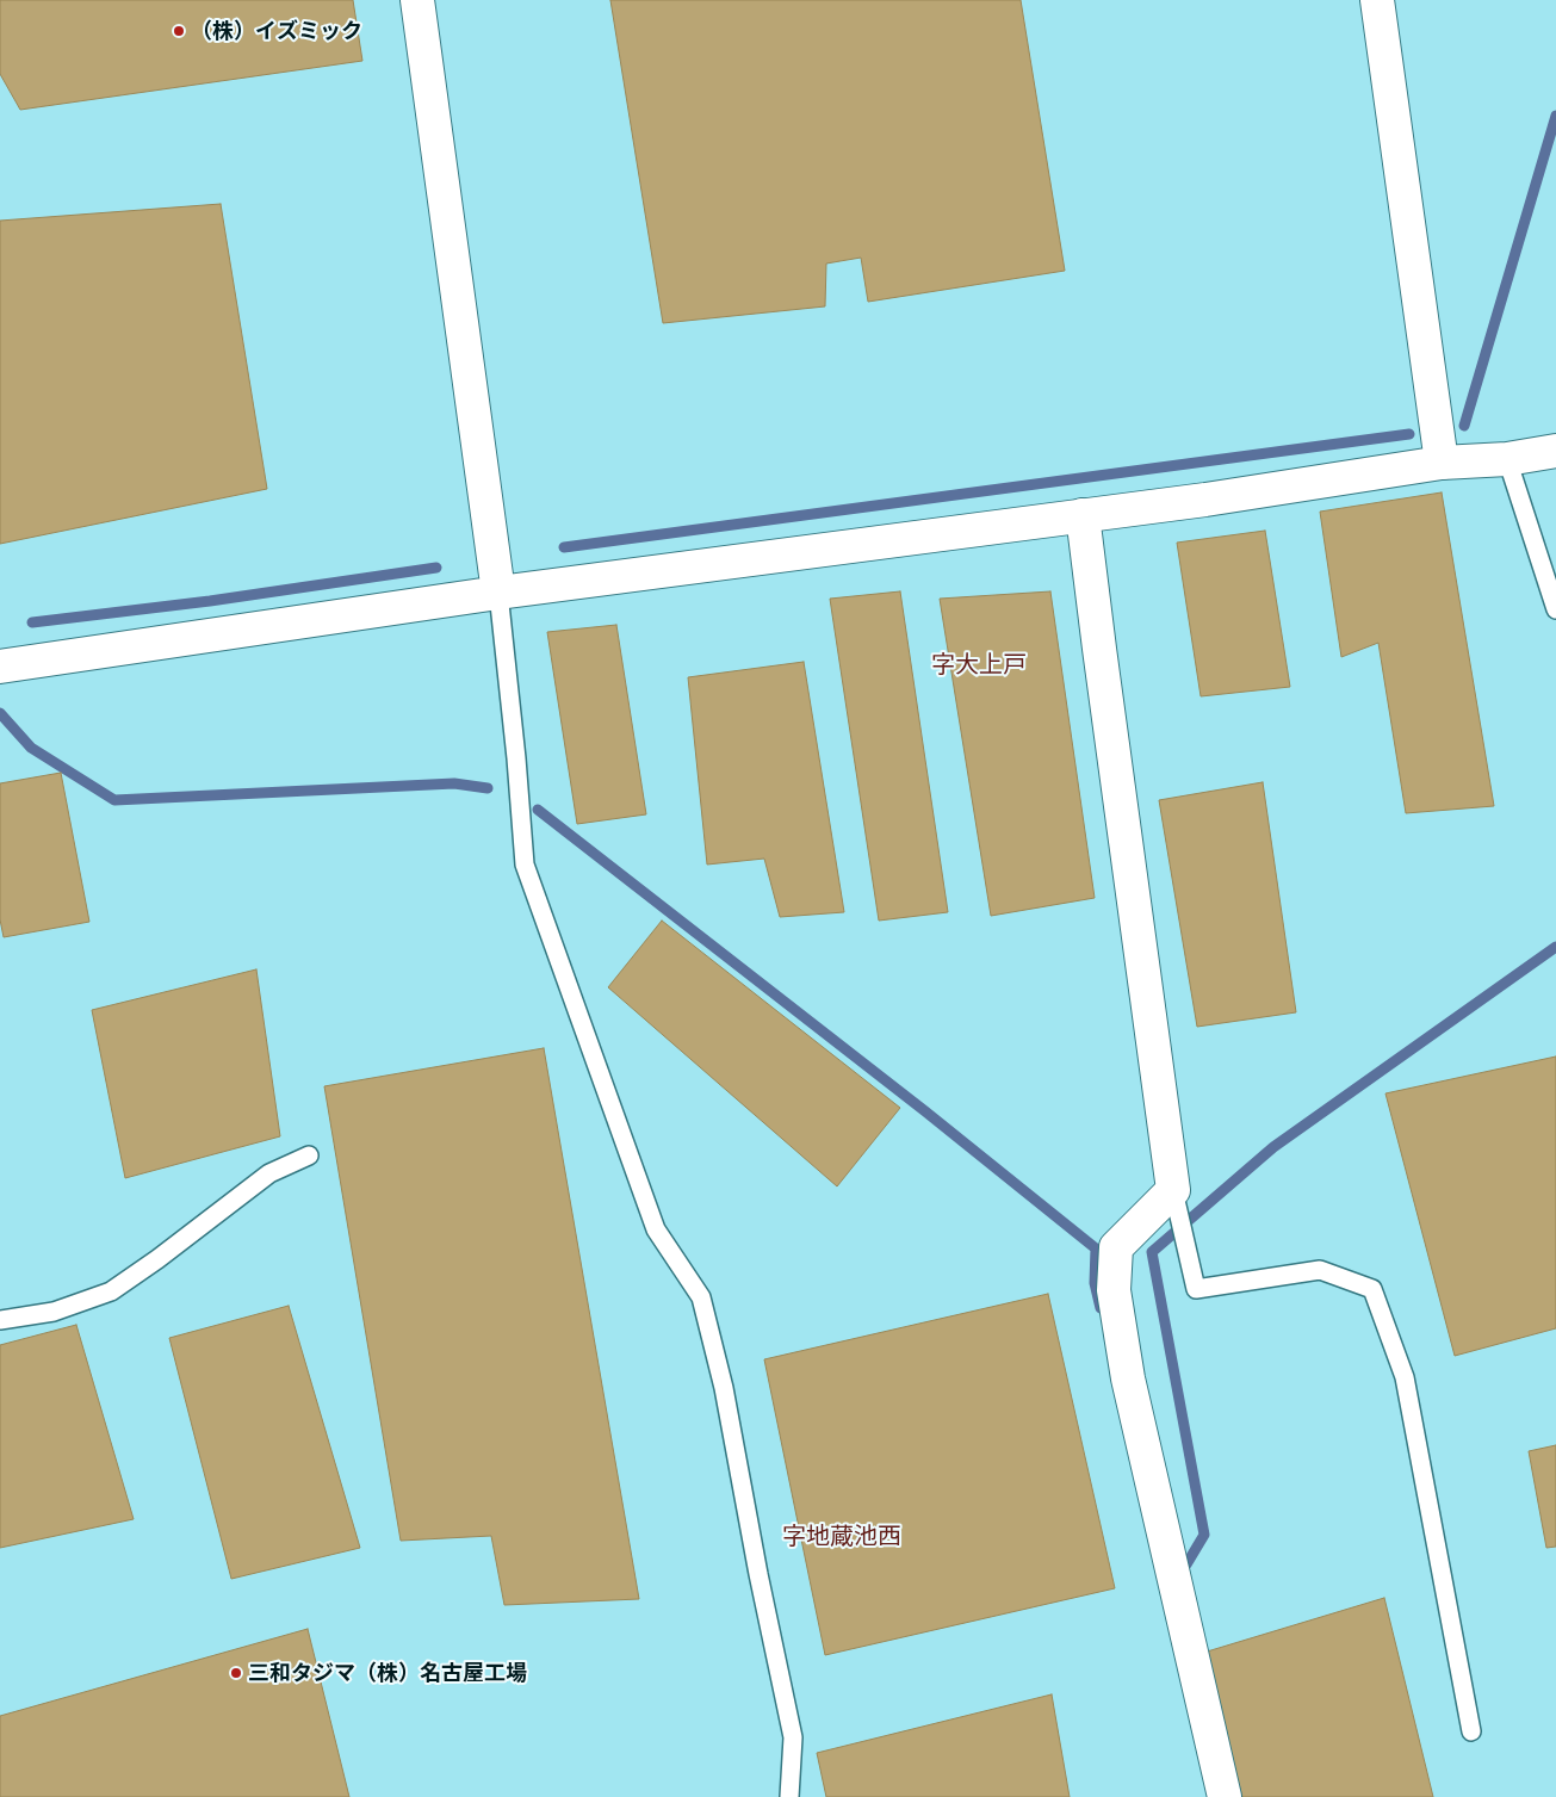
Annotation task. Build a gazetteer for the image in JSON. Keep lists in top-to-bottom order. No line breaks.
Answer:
{"districts":["字大上戸","字地蔵池西"],"places":["（株）イズミック","三和タジマ（株）名古屋工場"]}
